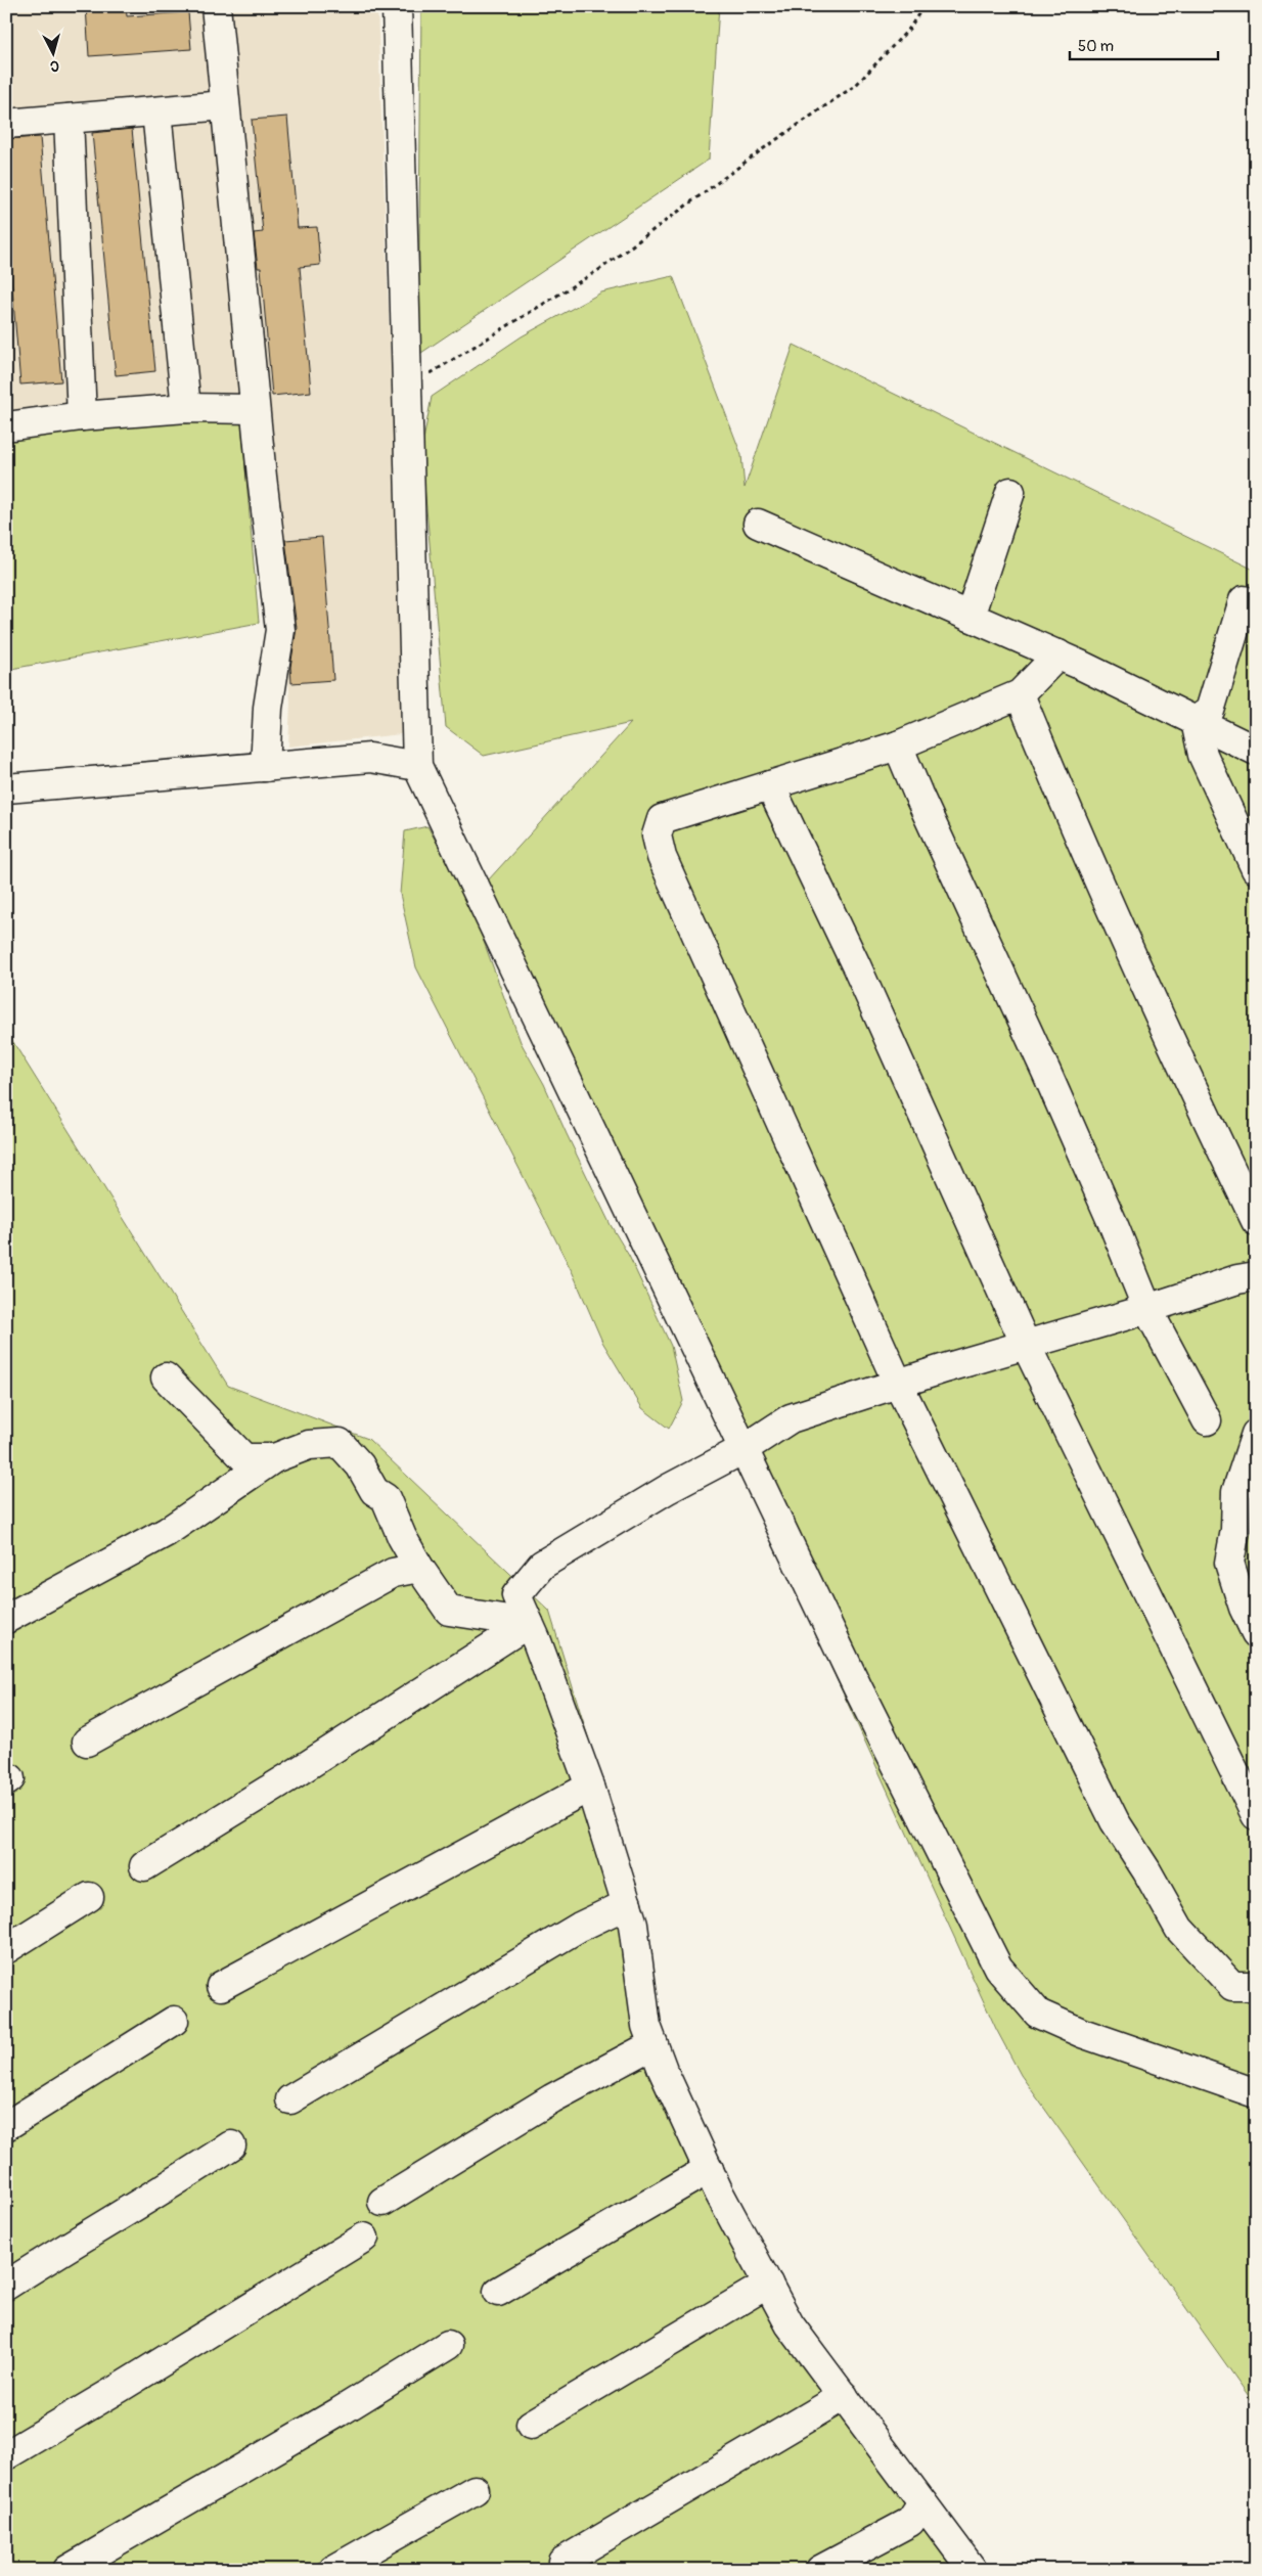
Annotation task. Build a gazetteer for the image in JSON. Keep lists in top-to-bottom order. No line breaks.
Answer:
{"scale_bar":"50 m","north":"bottom"}
